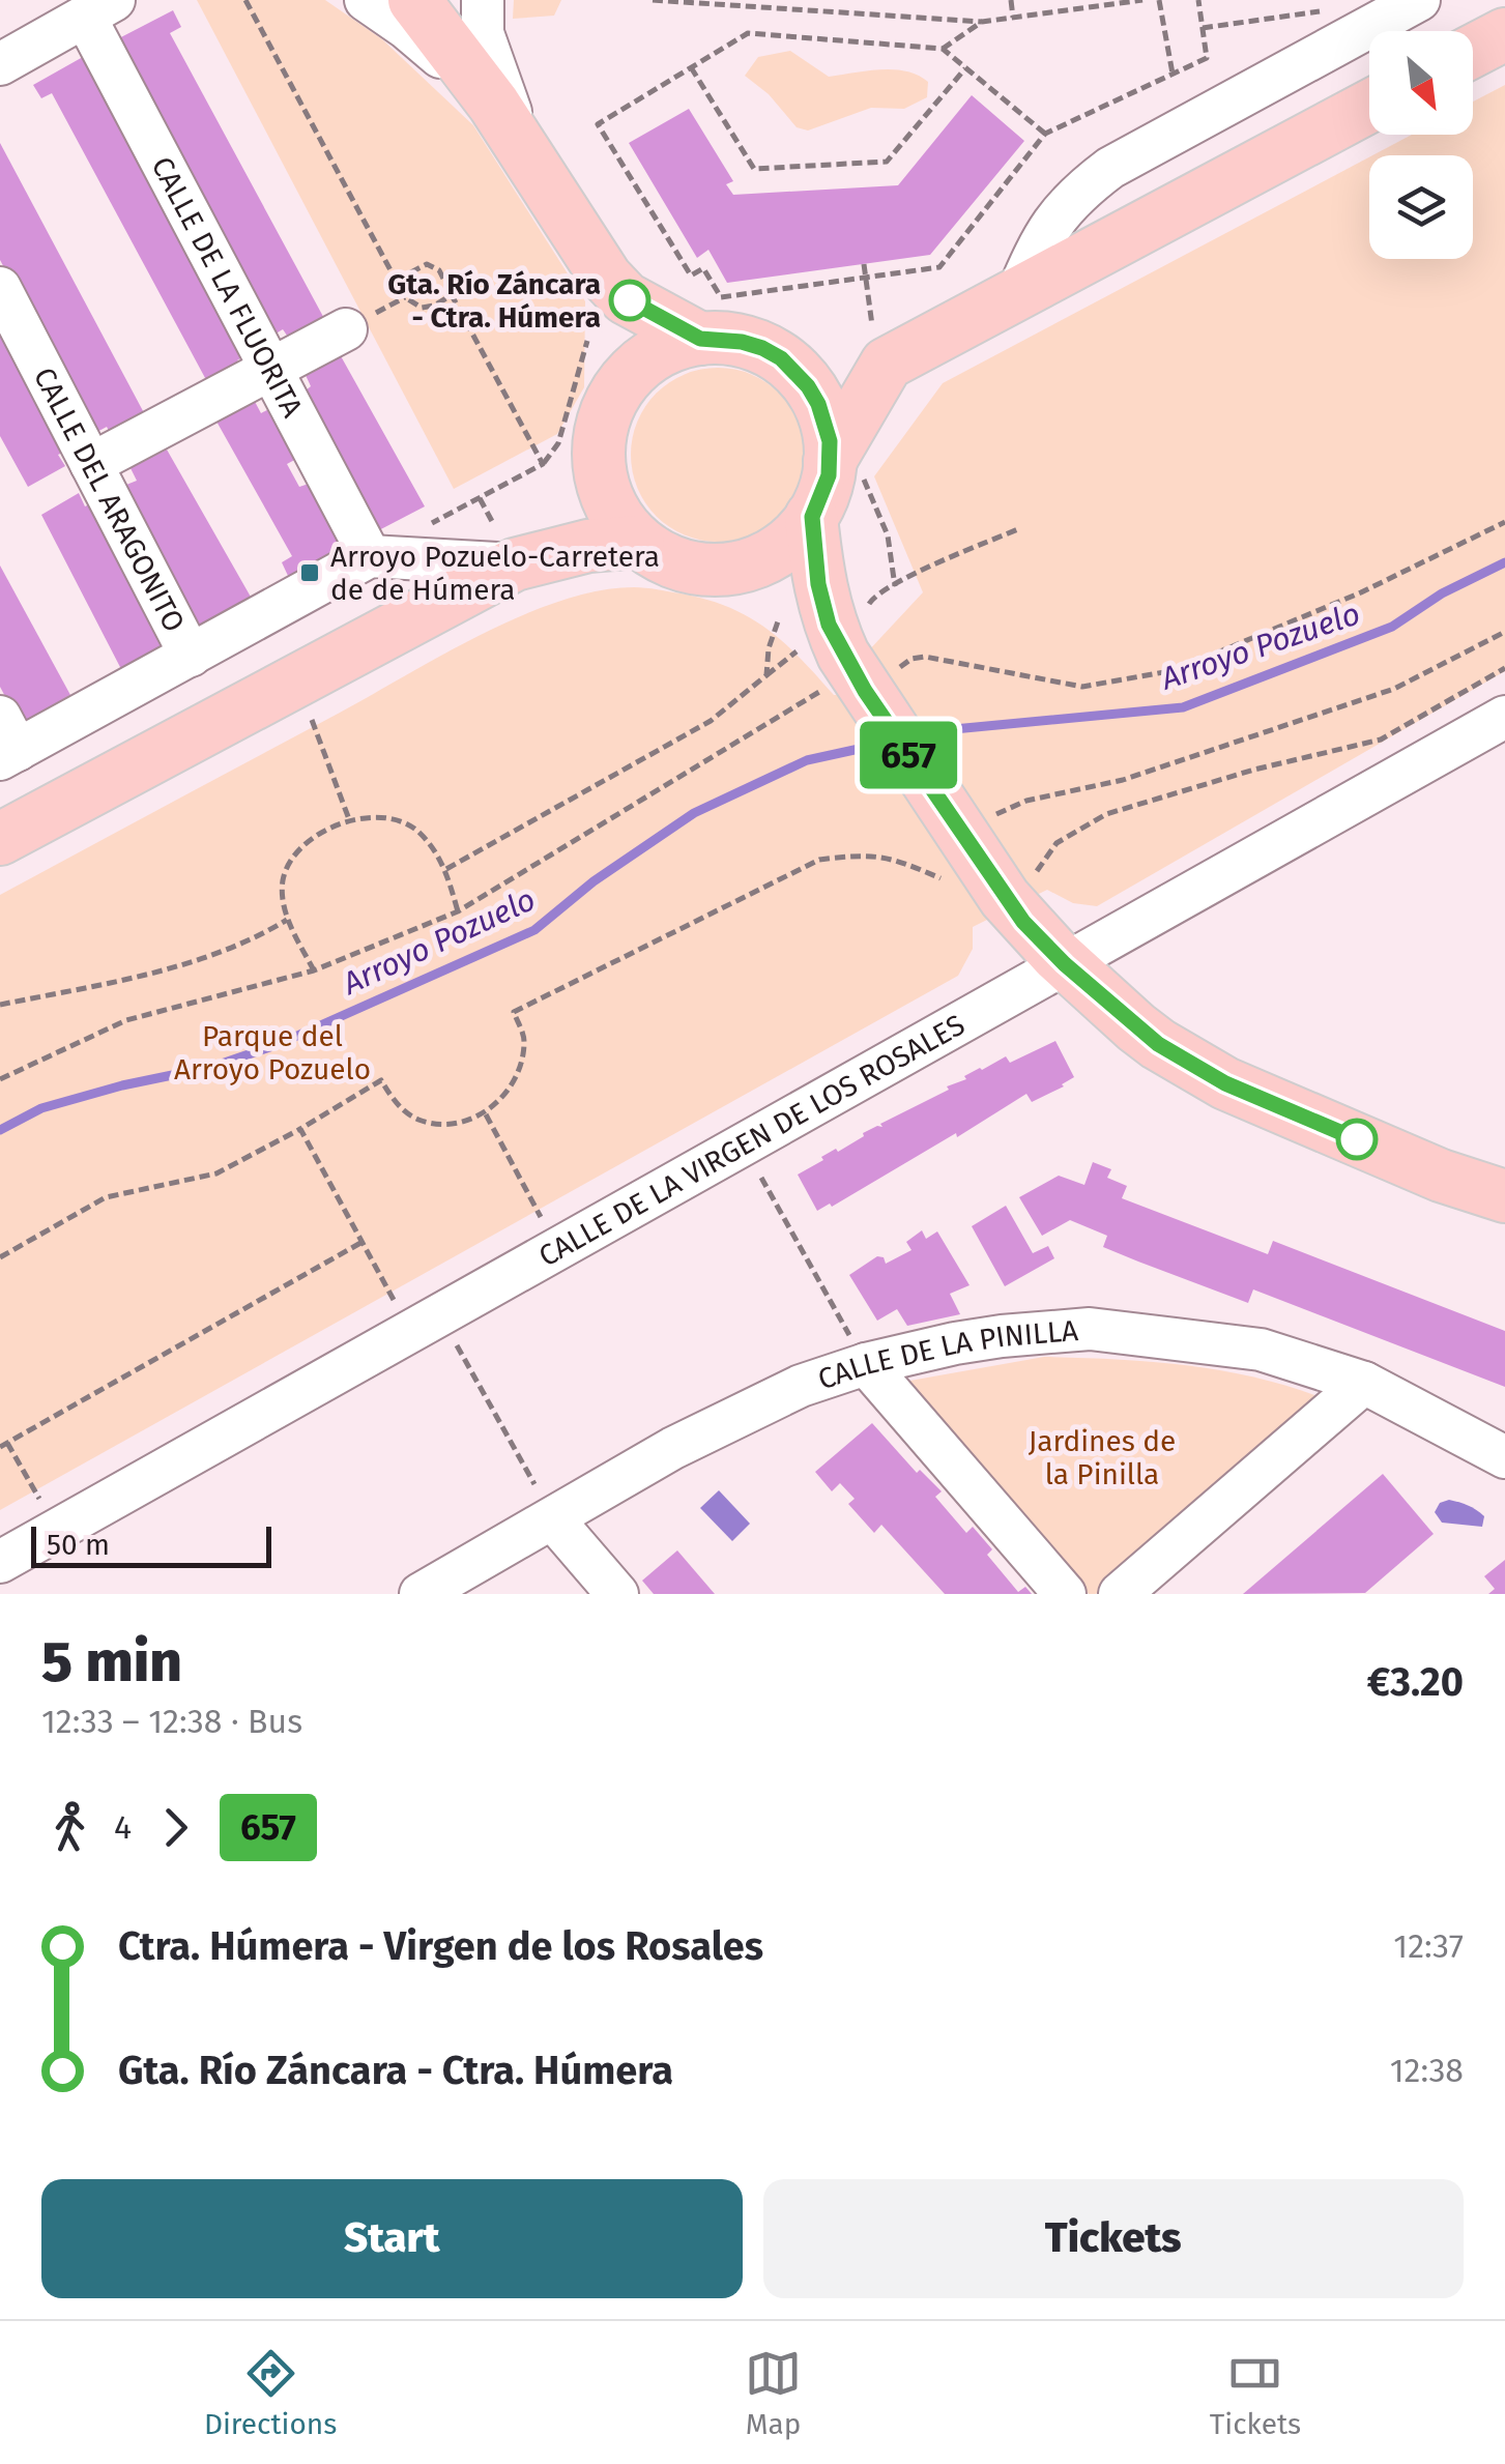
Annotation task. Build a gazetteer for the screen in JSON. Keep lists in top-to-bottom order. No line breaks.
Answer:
{"streets":{"street":["CALLE DE LA FLUORITA","CALLE DEL ARAGONITO","CALLE DE LA VIRGEN DE LOS ROSALES","CALLE DE LA PINILLA"]},"water":["Arroyo Pozuelo"],"parks":["Parque del Arroyo Pozuelo","Jardines de la Pinilla"],"places":{"other":["Gta. Río Záncara - Ctra. Húmera"],"transit":["Arroyo Pozuelo-Carretera de de Húmera"]},"lines":["bus line 657"],"scale_bar":"50 m","north":"bottom right","page":{"on_map":"657","scale":"50 m","heading":["5 min","12:33 – 12:38 · Bus","€3.20"],"legs":["4","657"],"list":[{"name":"Ctra. Húmera - Virgen de los Rosales","value":"12:37"},{"name":"Gta. Río Záncara - Ctra. Húmera","value":"12:38"}],"buttons":["Start","Tickets"],"tabs":["Directions","Map","Tickets"]}}
